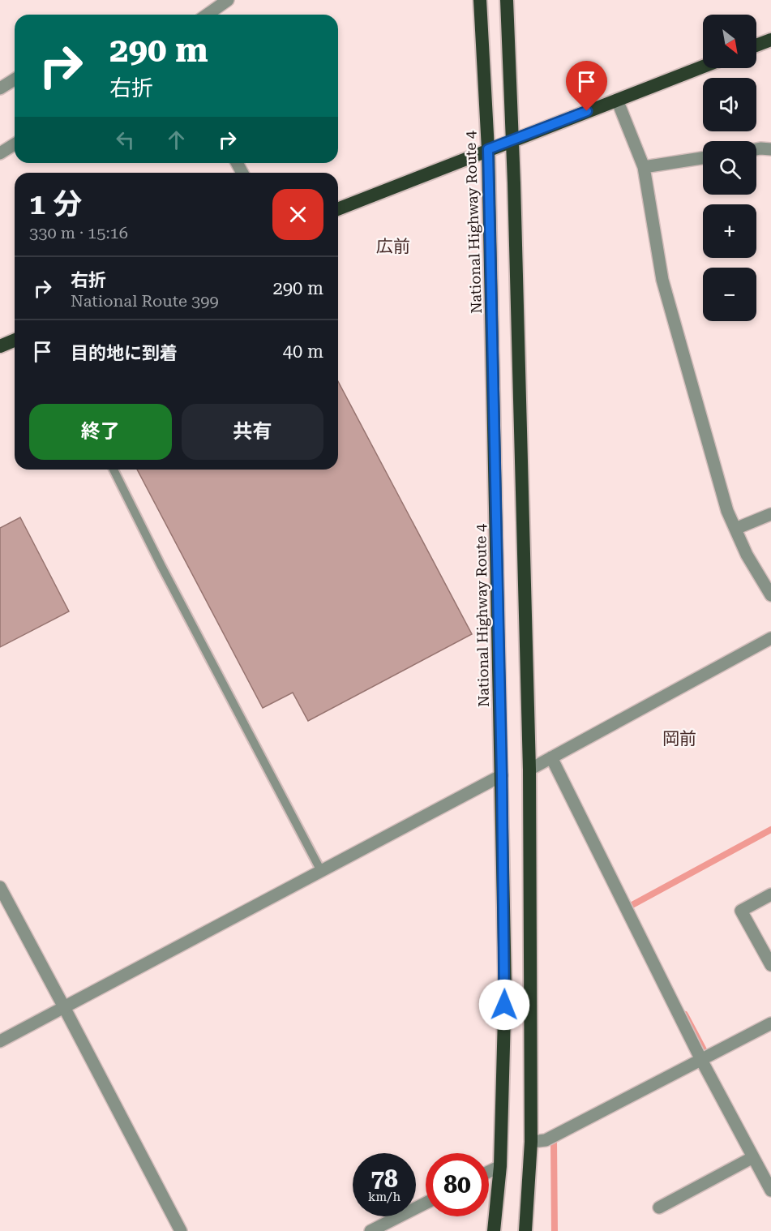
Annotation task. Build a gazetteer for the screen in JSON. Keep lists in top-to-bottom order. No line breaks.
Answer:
{"streets":{"highway":["National Highway Route 4"]},"districts":["広前","岡前"],"north":"bottom right","page":{"map_buttons":["+","−"],"turn":["290 m","右折"],"heading":["1 分","330 m · 15:16"],"list":[{"name":"右折","note":"National Route 399","value":"290 m"},{"name":"目的地に到着","value":"40 m"}],"buttons":["終了","共有"],"speed":"78 km/h","limit":"80"}}
